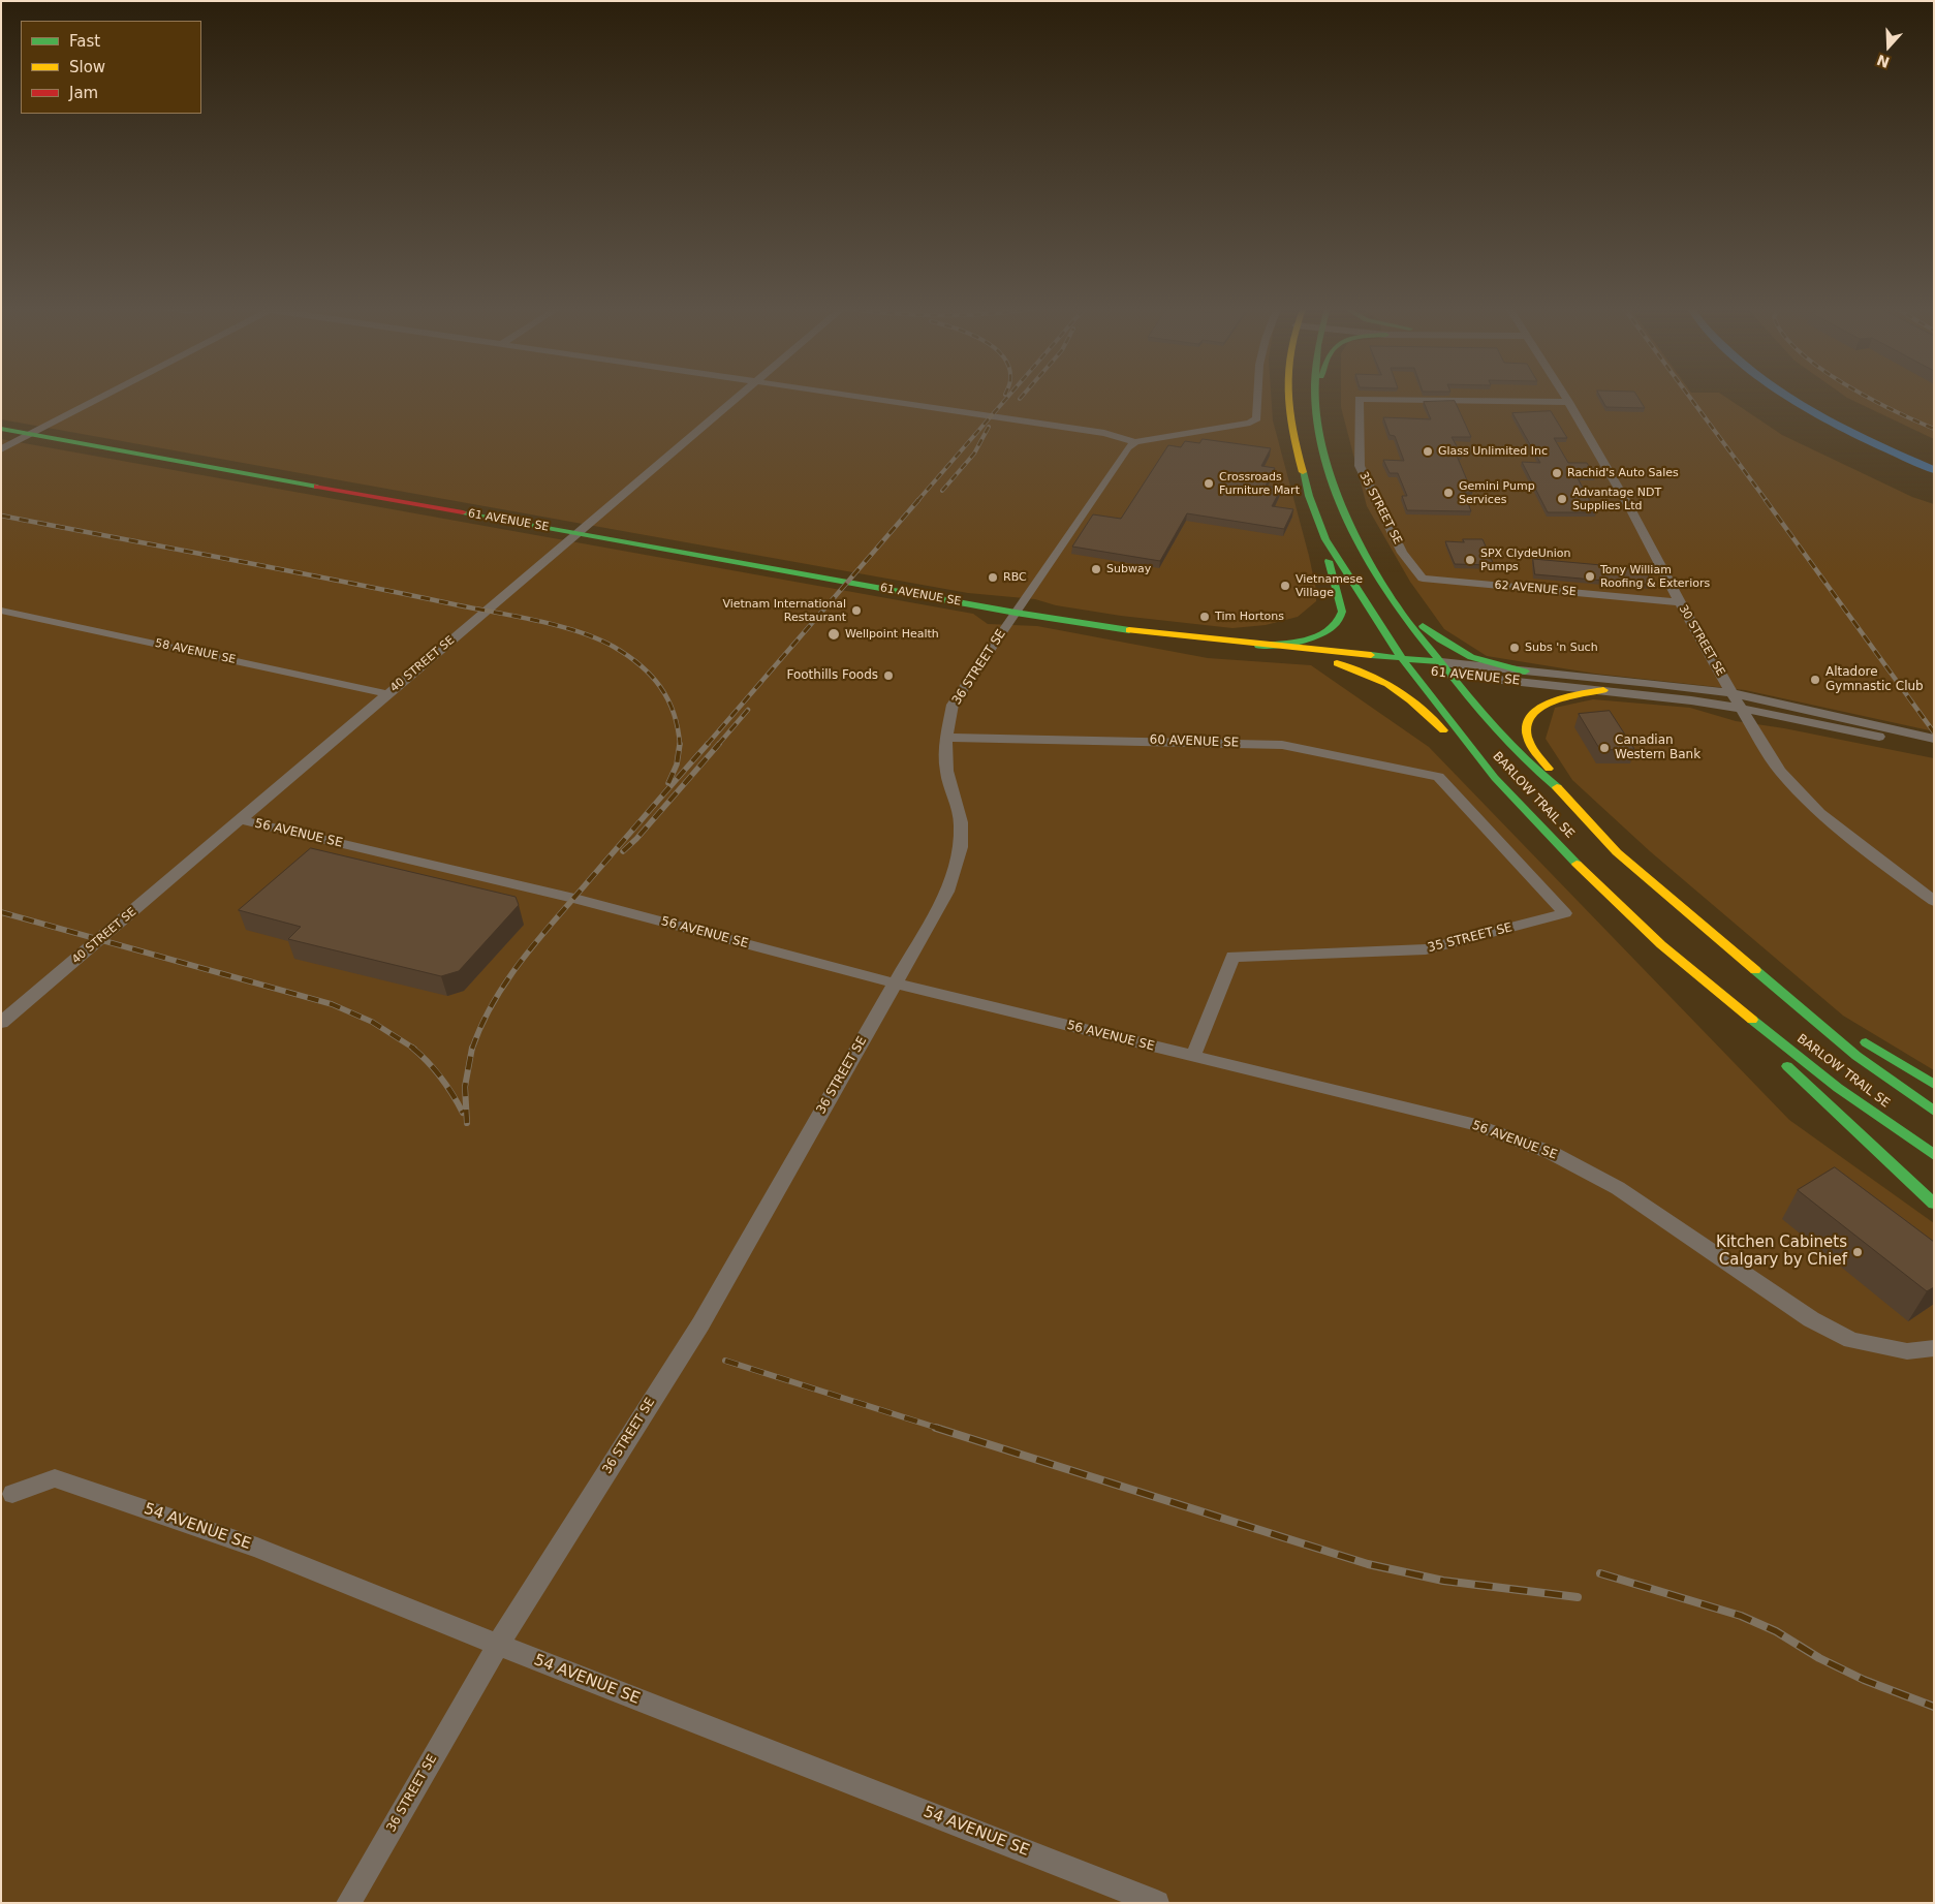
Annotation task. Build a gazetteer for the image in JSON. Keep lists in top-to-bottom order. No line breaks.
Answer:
{"streets":{"main road":["61 AVENUE SE","BARLOW TRAIL SE"],"street":["35 STREET SE","62 AVENUE SE","30 STREET SE","58 AVENUE SE","40 STREET SE","36 STREET SE","60 AVENUE SE","56 AVENUE SE","54 AVENUE SE"]},"crossings":[["35 STREET SE","62 AVENUE SE"],["35 STREET SE","30 STREET SE"],["35 STREET SE","60 AVENUE SE"],["35 STREET SE","56 AVENUE SE"],["61 AVENUE SE","30 STREET SE"],["61 AVENUE SE","40 STREET SE"],["61 AVENUE SE","36 STREET SE"],["61 AVENUE SE","BARLOW TRAIL SE"],["62 AVENUE SE","30 STREET SE"],["58 AVENUE SE","40 STREET SE"],["40 STREET SE","56 AVENUE SE"],["36 STREET SE","60 AVENUE SE"],["36 STREET SE","56 AVENUE SE"],["36 STREET SE","54 AVENUE SE"]],"places":["Glass Unlimited Inc","Rachid's Auto Sales","Crossroads Furniture Mart","Gemini Pump Services","Advantage NDT Supplies Ltd","SPX ClydeUnion Pumps","Subway","Tony William Roofing & Exteriors","RBC","Vietnamese Village","Vietnam International Restaurant","Tim Hortons","Wellpoint Health","Subs 'n Such","Foothills Foods","Altadore Gymnastic Club","Canadian Western Bank","Kitchen Cabinets Calgary by Chief"],"legend":["Fast","Slow","Jam"],"north":"bottom"}
